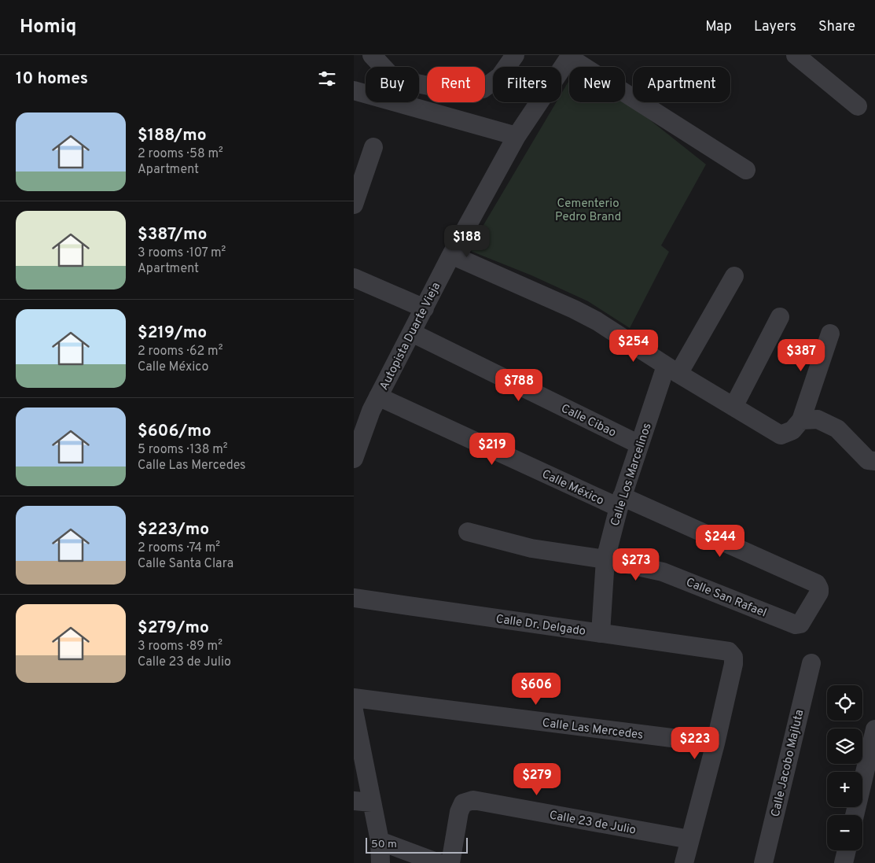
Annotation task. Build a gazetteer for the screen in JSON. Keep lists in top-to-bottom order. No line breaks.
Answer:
{"streets":{"street":["Autopista Duarte Vieja","Calle Cibao","Calle Los Marcelinos","Calle México","Calle San Rafael","Calle Dr. Delgado","Calle Las Mercedes","Calle Jacobo Majluta","Calle 23 de Julio"]},"crossings":[["Autopista Duarte Vieja","Calle Cibao"],["Autopista Duarte Vieja","Calle México"],["Calle Cibao","Calle Los Marcelinos"],["Calle Los Marcelinos","Calle México"],["Calle Los Marcelinos","Calle San Rafael"],["Calle Los Marcelinos","Calle Dr. Delgado"],["Calle México","Calle San Rafael"],["Calle Dr. Delgado","Calle Las Mercedes"]],"parks":["Cementerio Pedro Brand"],"scale_bar":"50 m","page":{"header":"Homiq","nav":["Map","Layers","Share"],"heading":"10 homes","chip":["Buy","Rent","Filters","New","Apartment"],"list":[{"name":"$188/mo","note":"2 rooms · 58 m² · Apartment"},{"name":"$387/mo","note":"3 rooms · 107 m² · Apartment"},{"name":"$219/mo","note":"2 rooms · 62 m² · Calle México"},{"name":"$606/mo","note":"5 rooms · 138 m² · Calle Las Mercedes"},{"name":"$223/mo","note":"2 rooms · 74 m² · Calle Santa Clara"},{"name":"$279/mo","note":"3 rooms · 89 m² · Calle 23 de Julio"}],"price":["$188","$254","$387","$788","$219","$244","$273","$606","$223","$279"],"map_buttons":["+","−"],"scale":"50 m"}}
